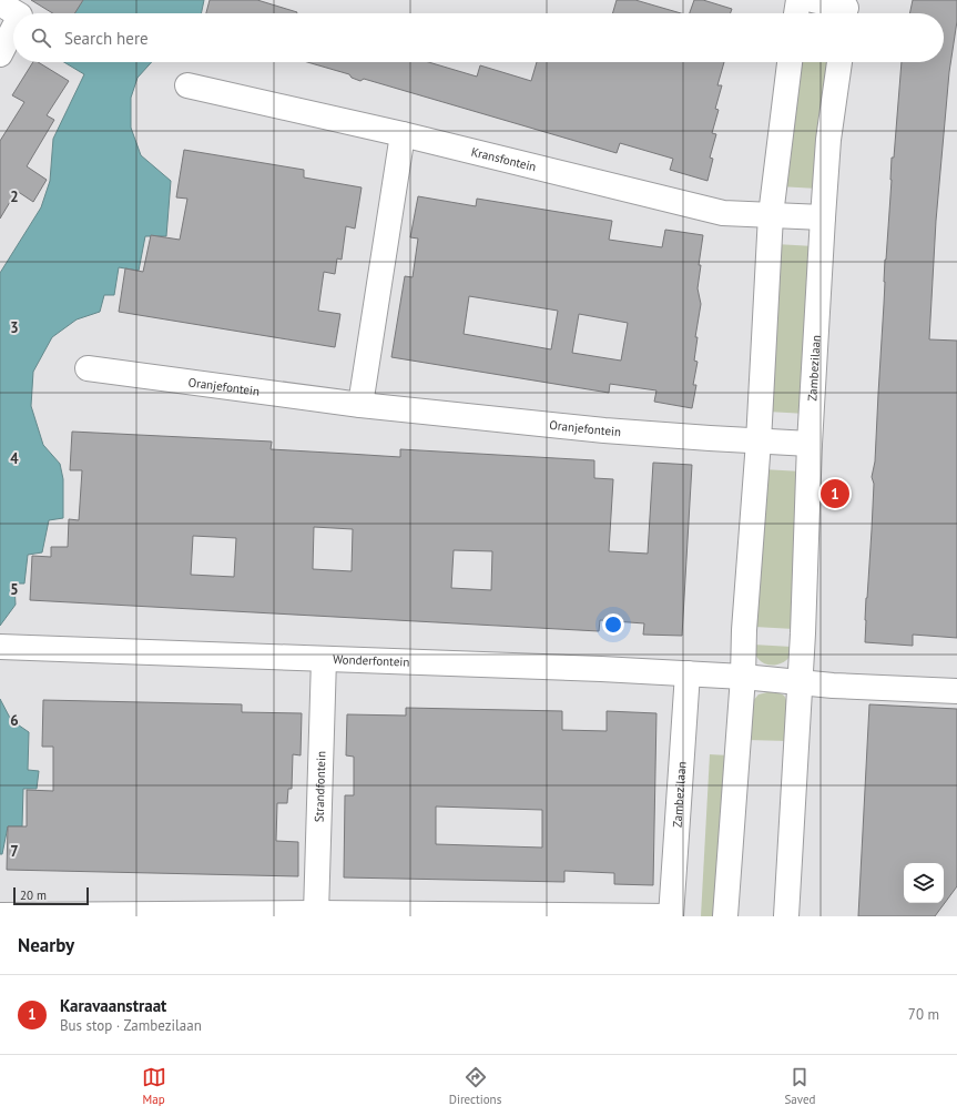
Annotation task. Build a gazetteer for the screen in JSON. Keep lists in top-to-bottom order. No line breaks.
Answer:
{"streets":{"street":["Kransfontein","Zambezilaan","Oranjefontein","Wonderfontein","Strandfontein"]},"crossings":[["Kransfontein","Zambezilaan"],["Zambezilaan","Oranjefontein"],["Zambezilaan","Wonderfontein"],["Wonderfontein","Strandfontein"]],"scale_bar":"20 m","page":{"search":"Search here","pins":"1","scale":"20 m","heading":"Nearby","list":[{"mark":"1","name":"Karavaanstraat","note":"Bus stop · Zambezilaan","value":"70 m"}],"nav":["Map","Directions","Saved"]},"grid":{"rows":["2","3","4","5","6","7"]}}
